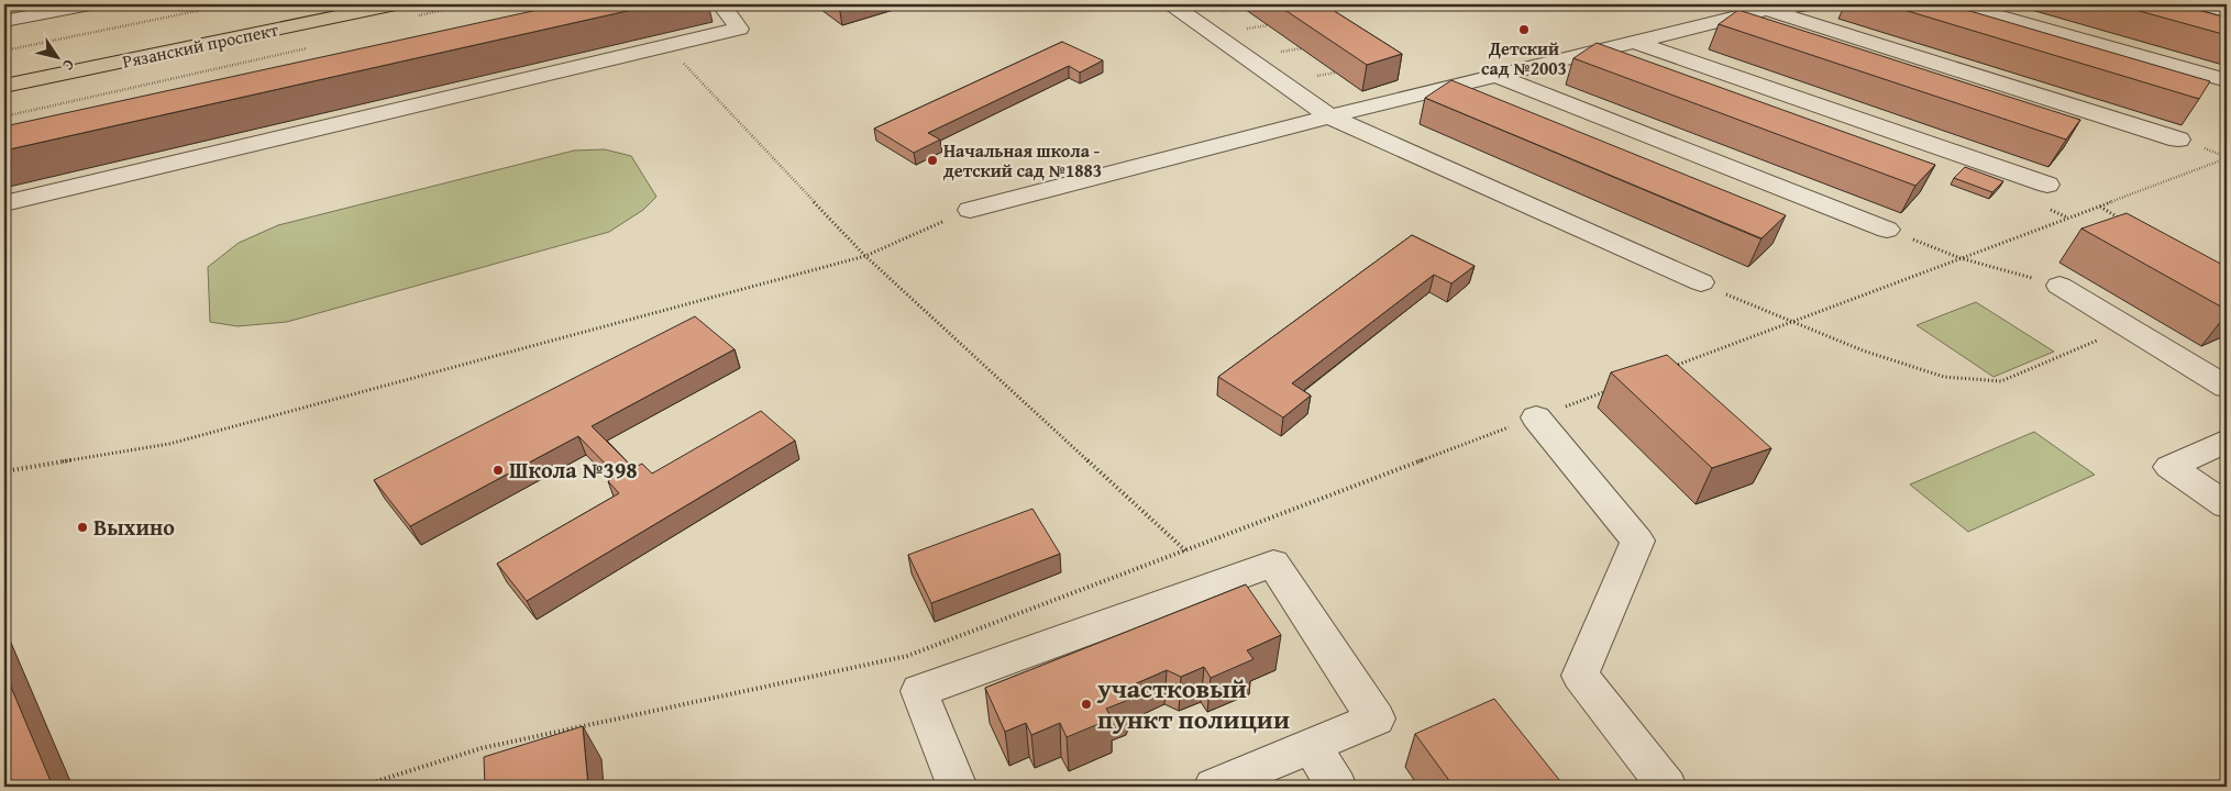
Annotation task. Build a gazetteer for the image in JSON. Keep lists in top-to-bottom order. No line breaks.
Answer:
{"streets":{"main road":["Рязанский проспект"]},"places":["Детский сад №2003","Начальная школа - детский сад №1883","Школа №398","Выхино","участковый пункт полиции"],"north":"bottom right"}
